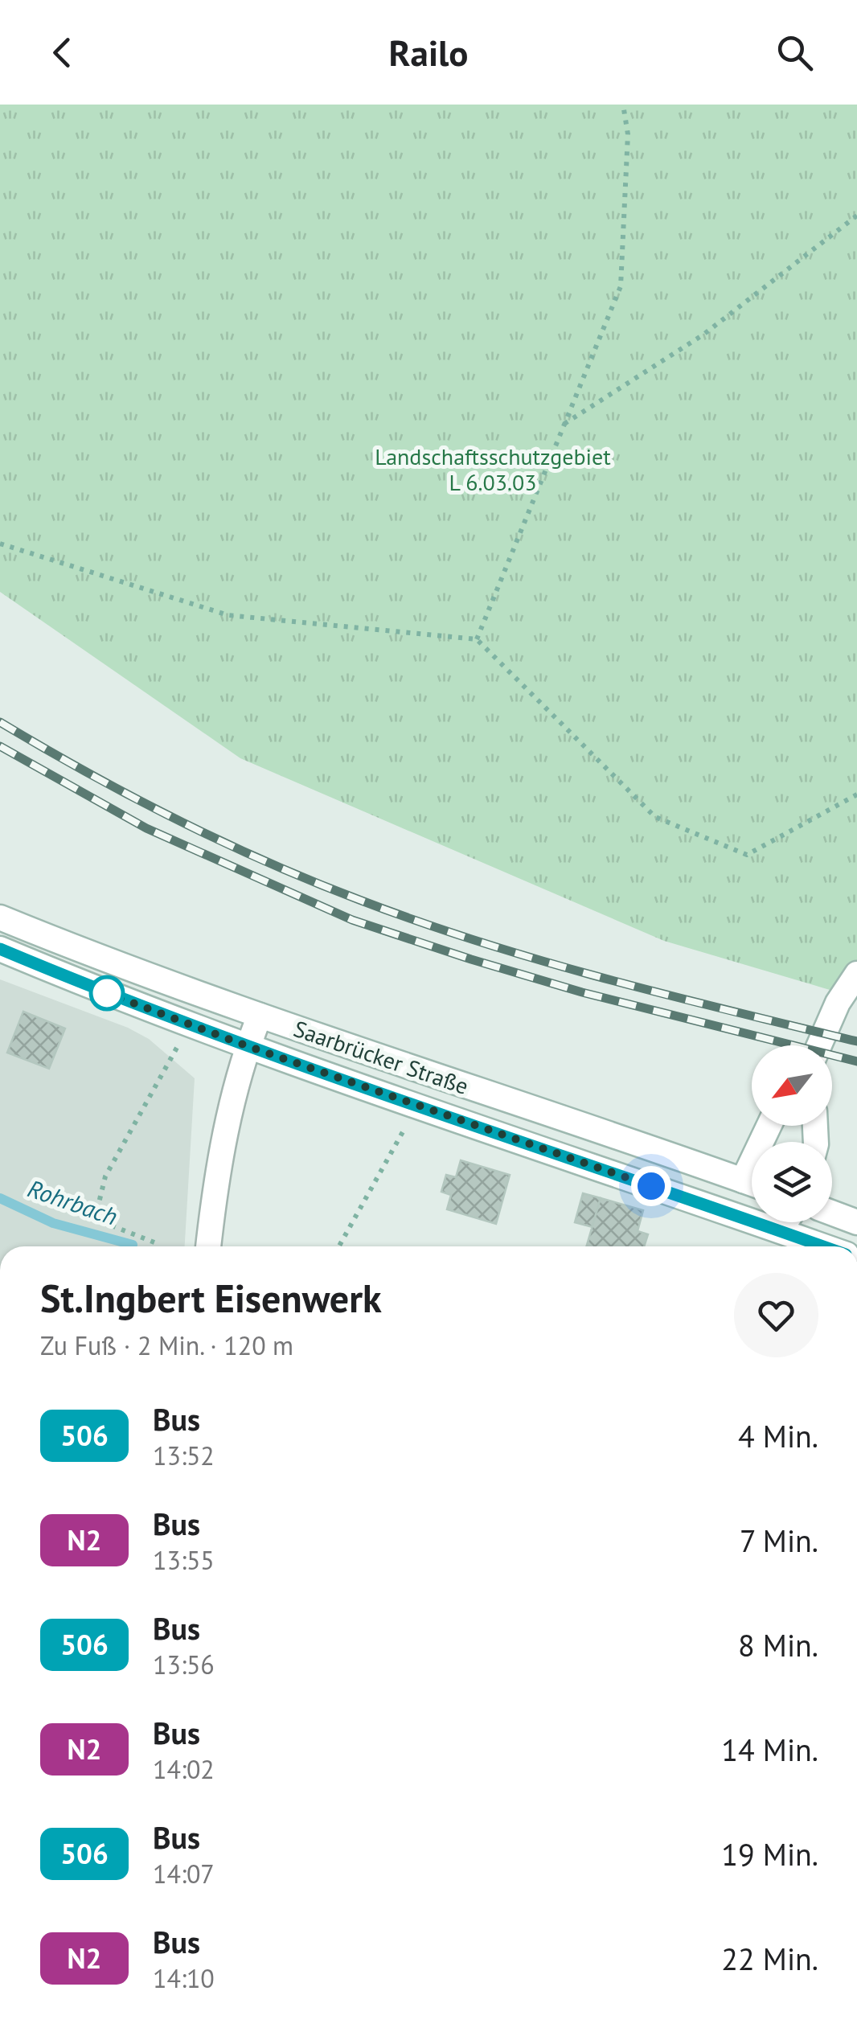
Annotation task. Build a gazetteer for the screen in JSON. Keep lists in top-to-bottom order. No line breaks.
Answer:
{"streets":{"main road":["Saarbrücker Straße"]},"water":["Rohrbach"],"parks":["Landschaftsschutzgebiet L 6.03.03"],"lines":["bus line 506"],"north":"bottom left","page":{"header":"Railo","heading":["St.Ingbert Eisenwerk","Zu Fuß · 2 Min. · 120 m"],"list":[{"mark":"506","name":"Bus","note":"13:52","value":"4 Min."},{"mark":"N2","name":"Bus","note":"13:55","value":"7 Min."},{"mark":"506","name":"Bus","note":"13:56","value":"8 Min."},{"mark":"N2","name":"Bus","note":"14:02","value":"14 Min."},{"mark":"506","name":"Bus","note":"14:07","value":"19 Min."},{"mark":"N2","name":"Bus","note":"14:10","value":"22 Min."}]}}
